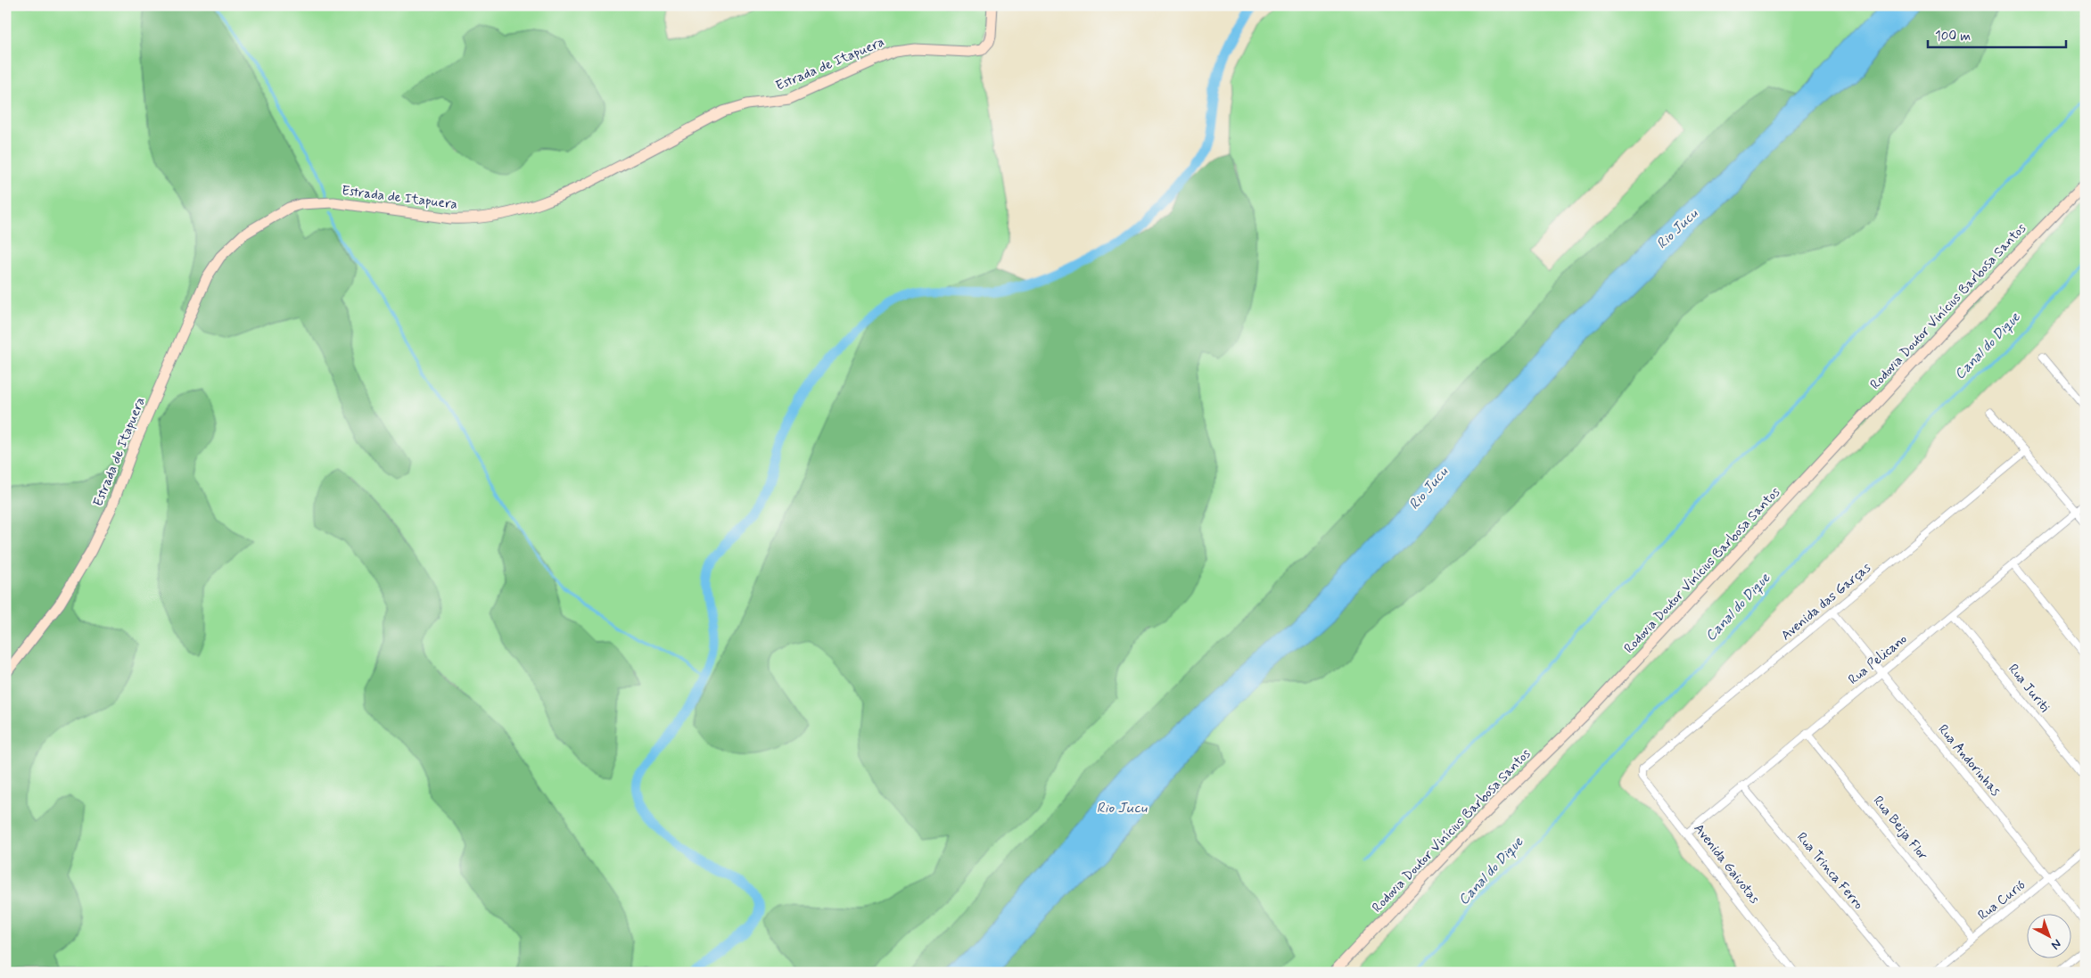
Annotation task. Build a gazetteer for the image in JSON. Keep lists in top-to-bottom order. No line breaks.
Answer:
{"streets":{"street":["Estrada de Itapuera","Rodovia Doutor Vinícius Barbosa Santos","Avenida das Garças","Rua Pelicano","Rua Juriti","Rua Andorinhas","Rua Beija Flor","Avenida Gaivotas","Rua Trinca Ferro","Rua Curió"]},"crossings":[["Avenida das Garças","Rua Andorinhas"],["Avenida das Garças","Avenida Gaivotas"],["Rua Pelicano","Rua Juriti"],["Rua Pelicano","Rua Andorinhas"],["Rua Pelicano","Rua Beija Flor"],["Rua Pelicano","Avenida Gaivotas"],["Rua Pelicano","Rua Trinca Ferro"],["Rua Andorinhas","Rua Curió"],["Rua Beija Flor","Rua Curió"]],"water":["Rio Jucu","Canal do Dique"],"scale_bar":"100 m","north":"bottom right"}
